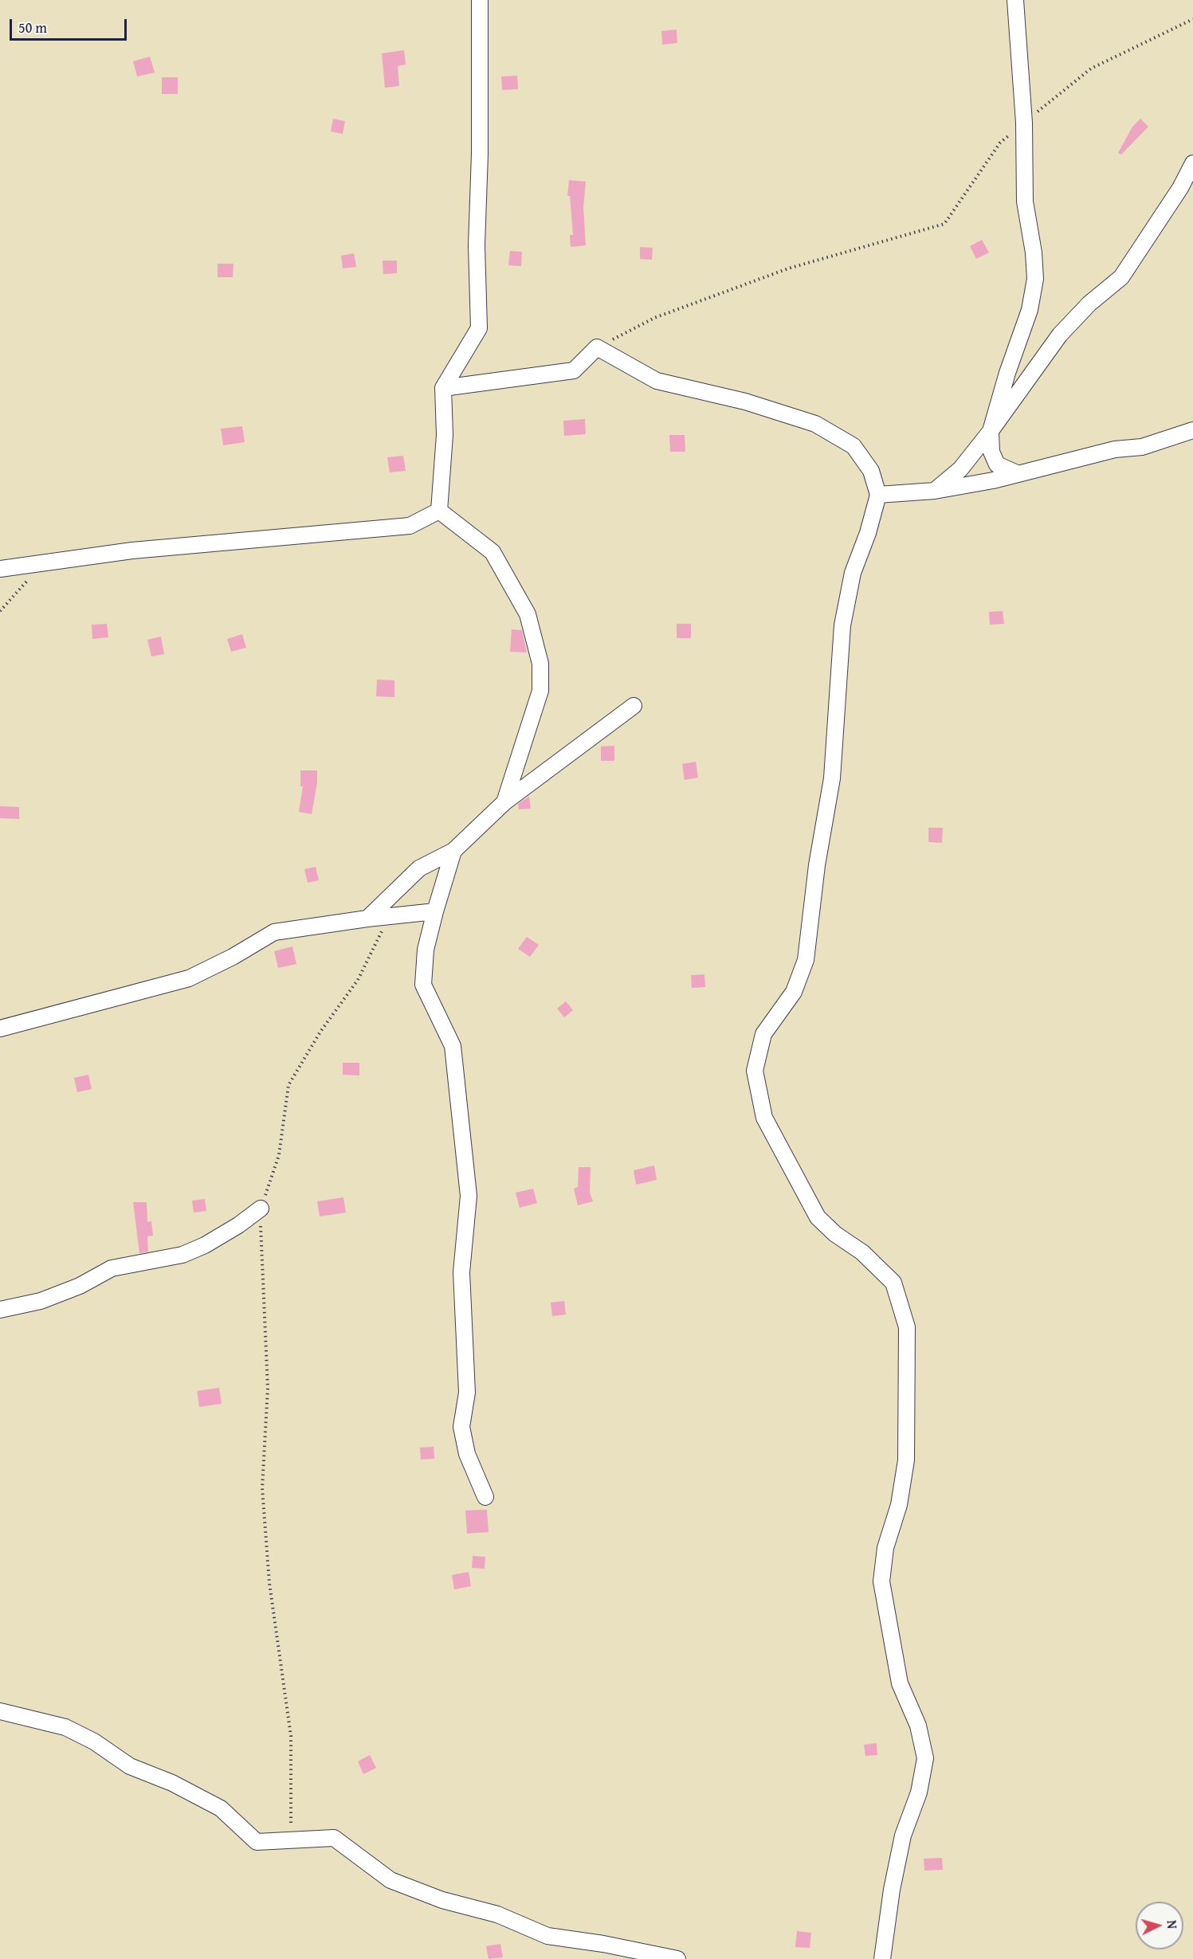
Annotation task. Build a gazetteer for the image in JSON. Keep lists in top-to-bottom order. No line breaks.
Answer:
{"scale_bar":"50 m","north":"right"}
